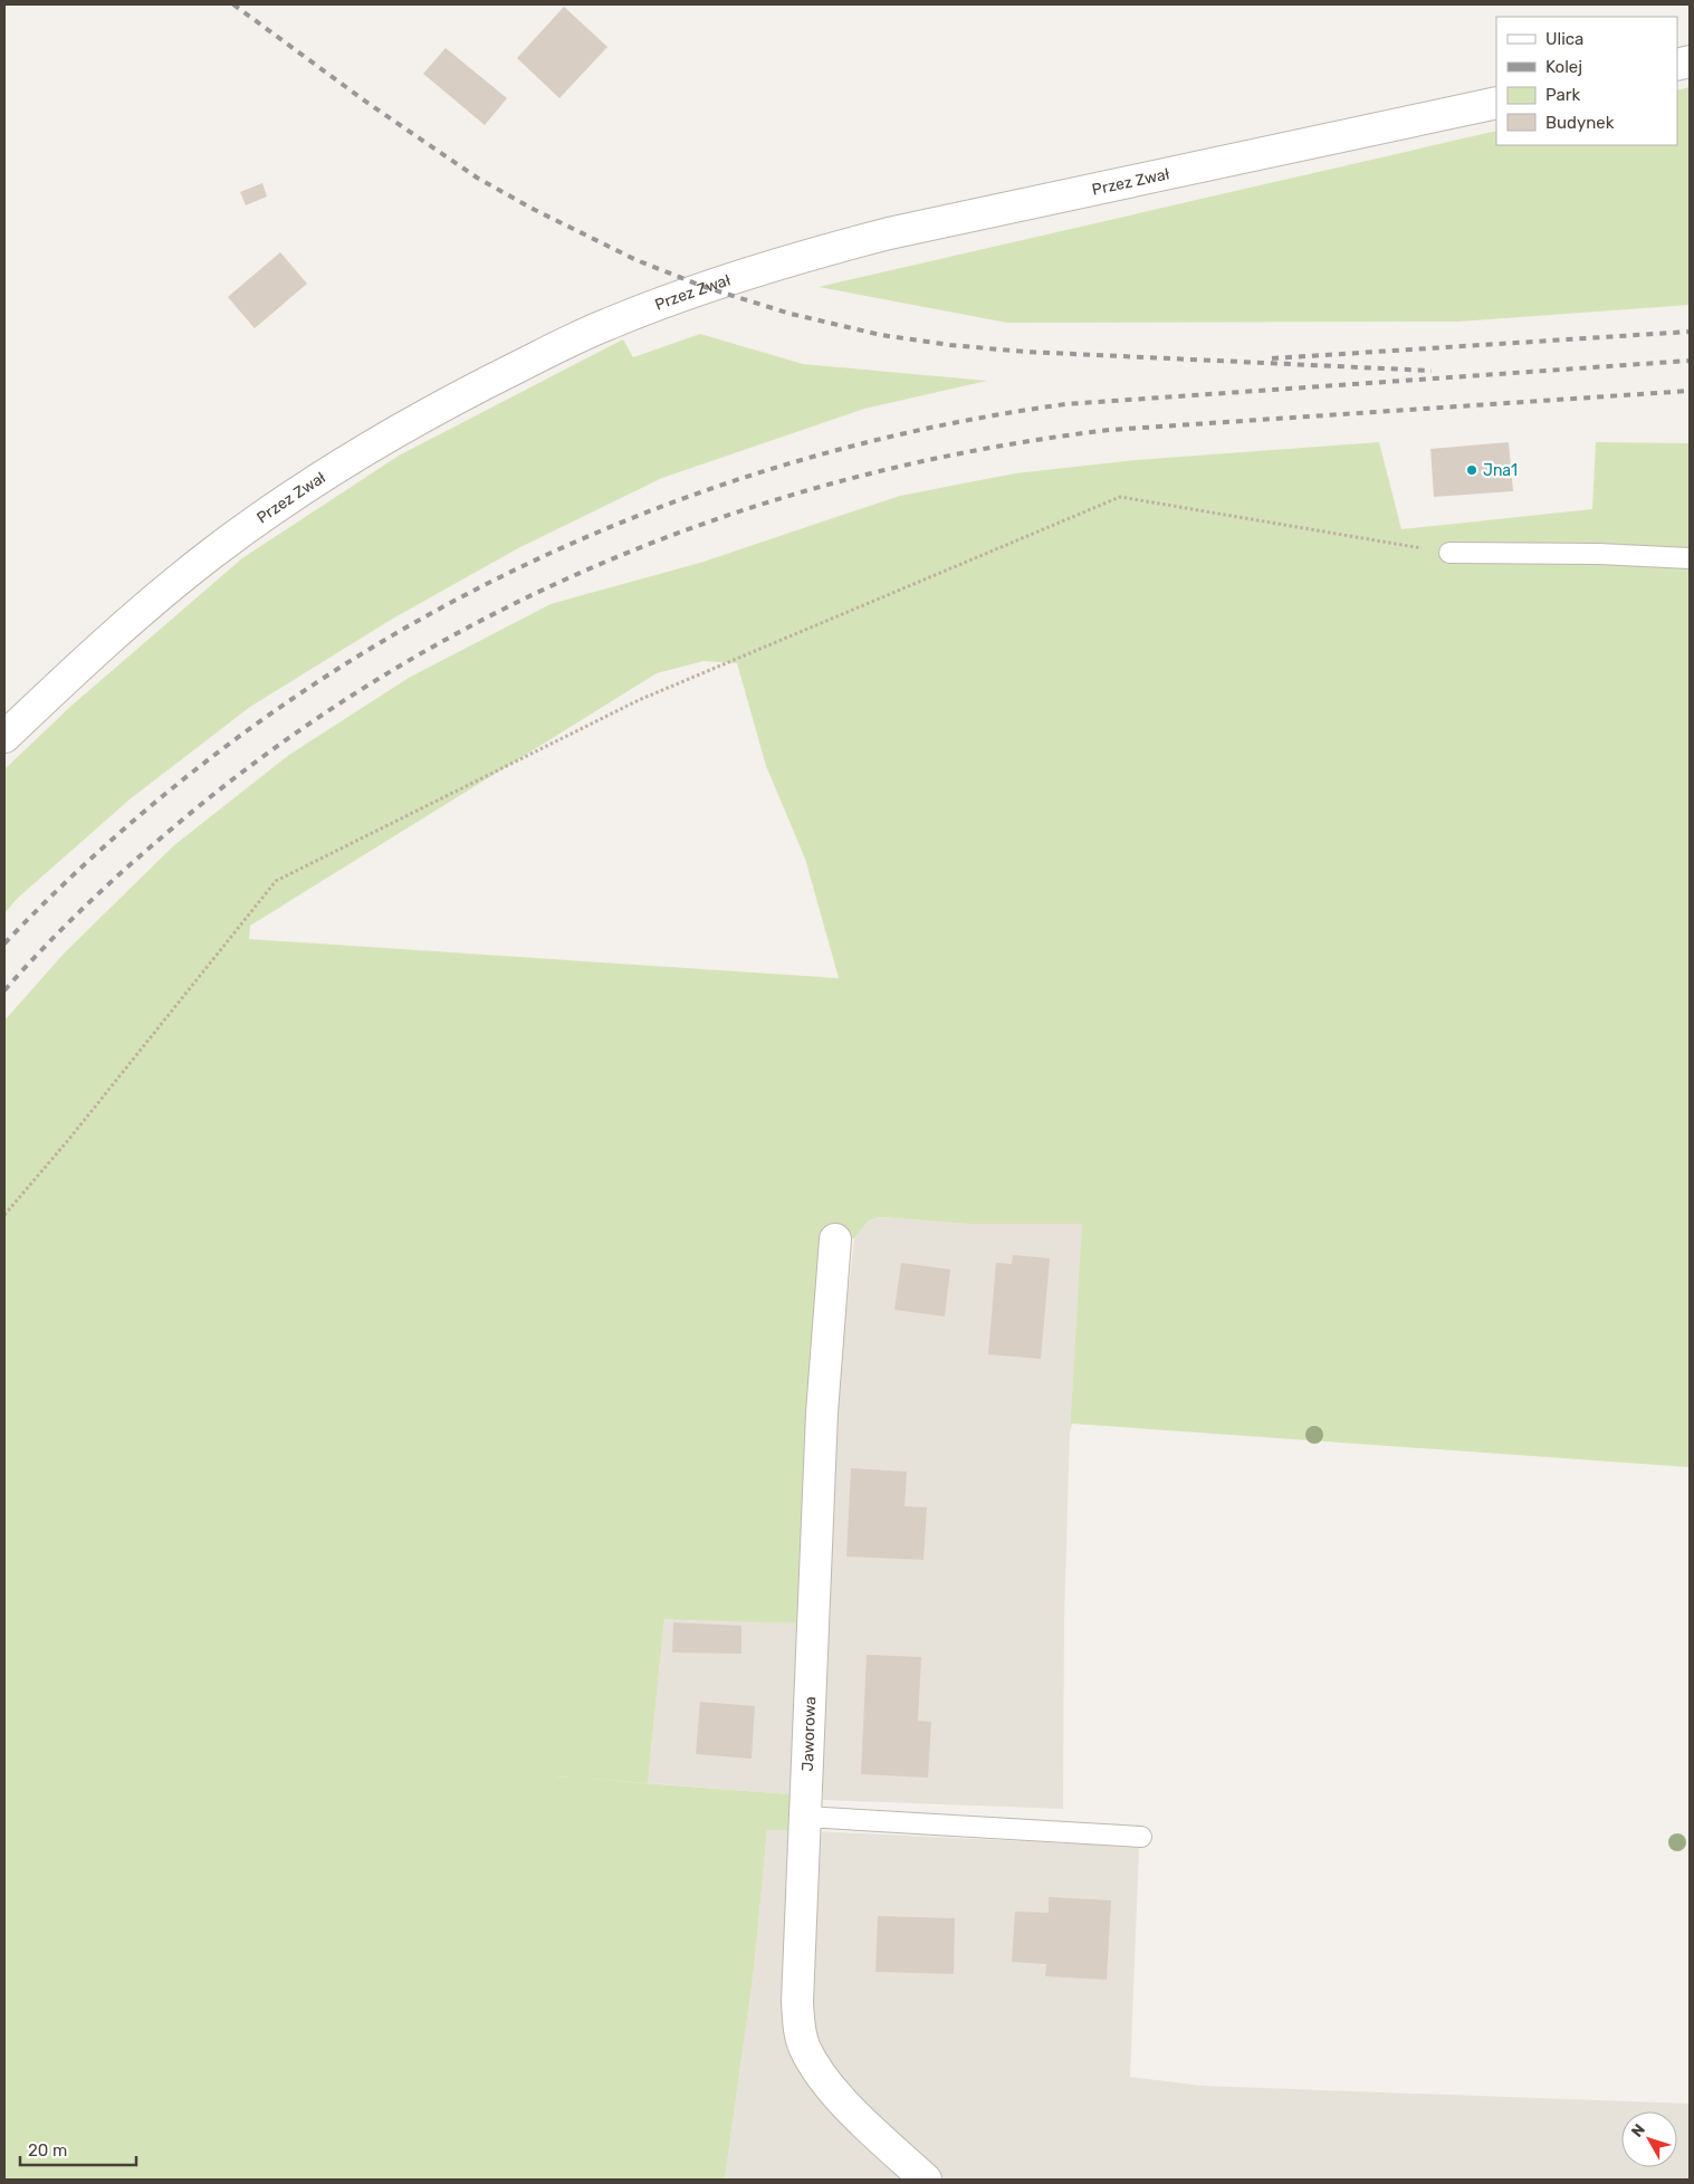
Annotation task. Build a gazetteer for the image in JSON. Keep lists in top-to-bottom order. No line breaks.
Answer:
{"streets":{"street":["Przez Zwał","Jaworowa"]},"places":["Jna1"],"legend":["Ulica","Kolej","Park","Budynek"],"scale_bar":"20 m","north":"top left"}
